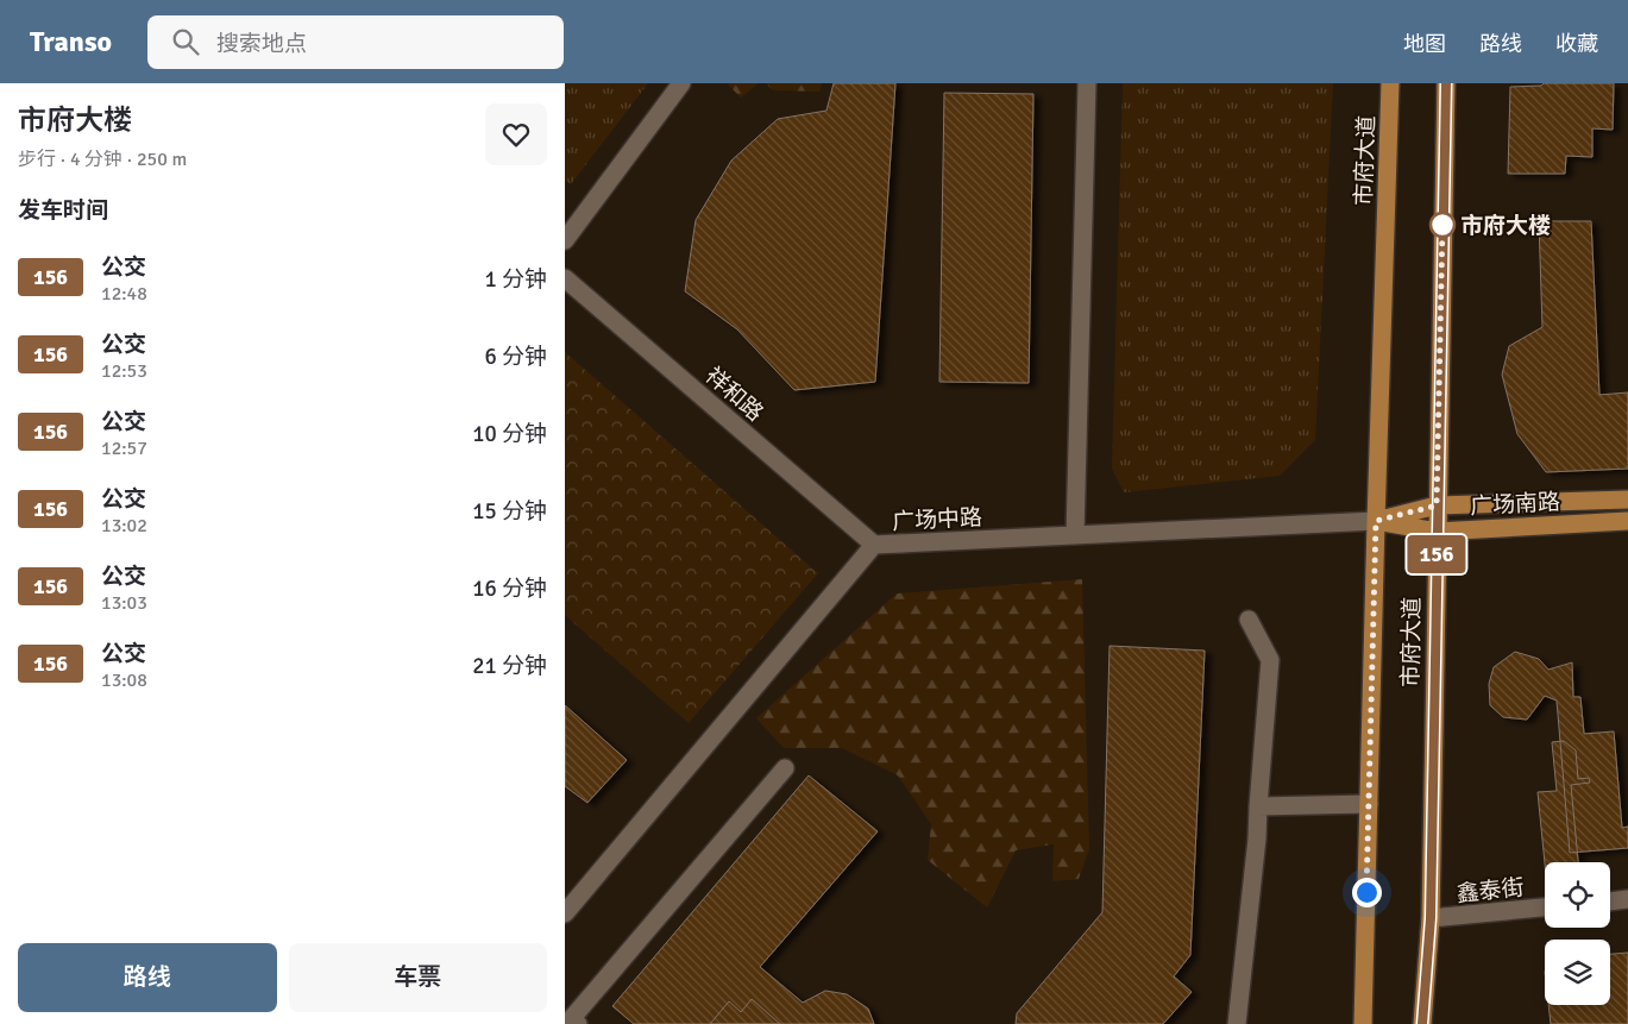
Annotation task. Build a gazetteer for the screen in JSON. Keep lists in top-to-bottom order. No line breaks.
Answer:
{"streets":{"main road":["市府大道","广场南路"],"street":["祥和路","广场中路","鑫泰街"]},"crossings":[["市府大道","广场南路"],["市府大道","广场中路"],["市府大道","鑫泰街"],["祥和路","广场中路"],["广场南路","广场中路"]],"places":["市府大楼"],"lines":["bus line 156"],"page":{"header":"Transo","search":"搜索地点","nav":["地图","路线","收藏"],"heading":[["市府大楼","步行 · 4 分钟 · 250 m"],"发车时间"],"on_map":"156","list":[{"mark":"156","name":"公交","note":"12:48","value":"1 分钟"},{"mark":"156","name":"公交","note":"12:53","value":"6 分钟"},{"mark":"156","name":"公交","note":"12:57","value":"10 分钟"},{"mark":"156","name":"公交","note":"13:02","value":"15 分钟"},{"mark":"156","name":"公交","note":"13:03","value":"16 分钟"},{"mark":"156","name":"公交","note":"13:08","value":"21 分钟"}],"buttons":["路线","车票"]}}
